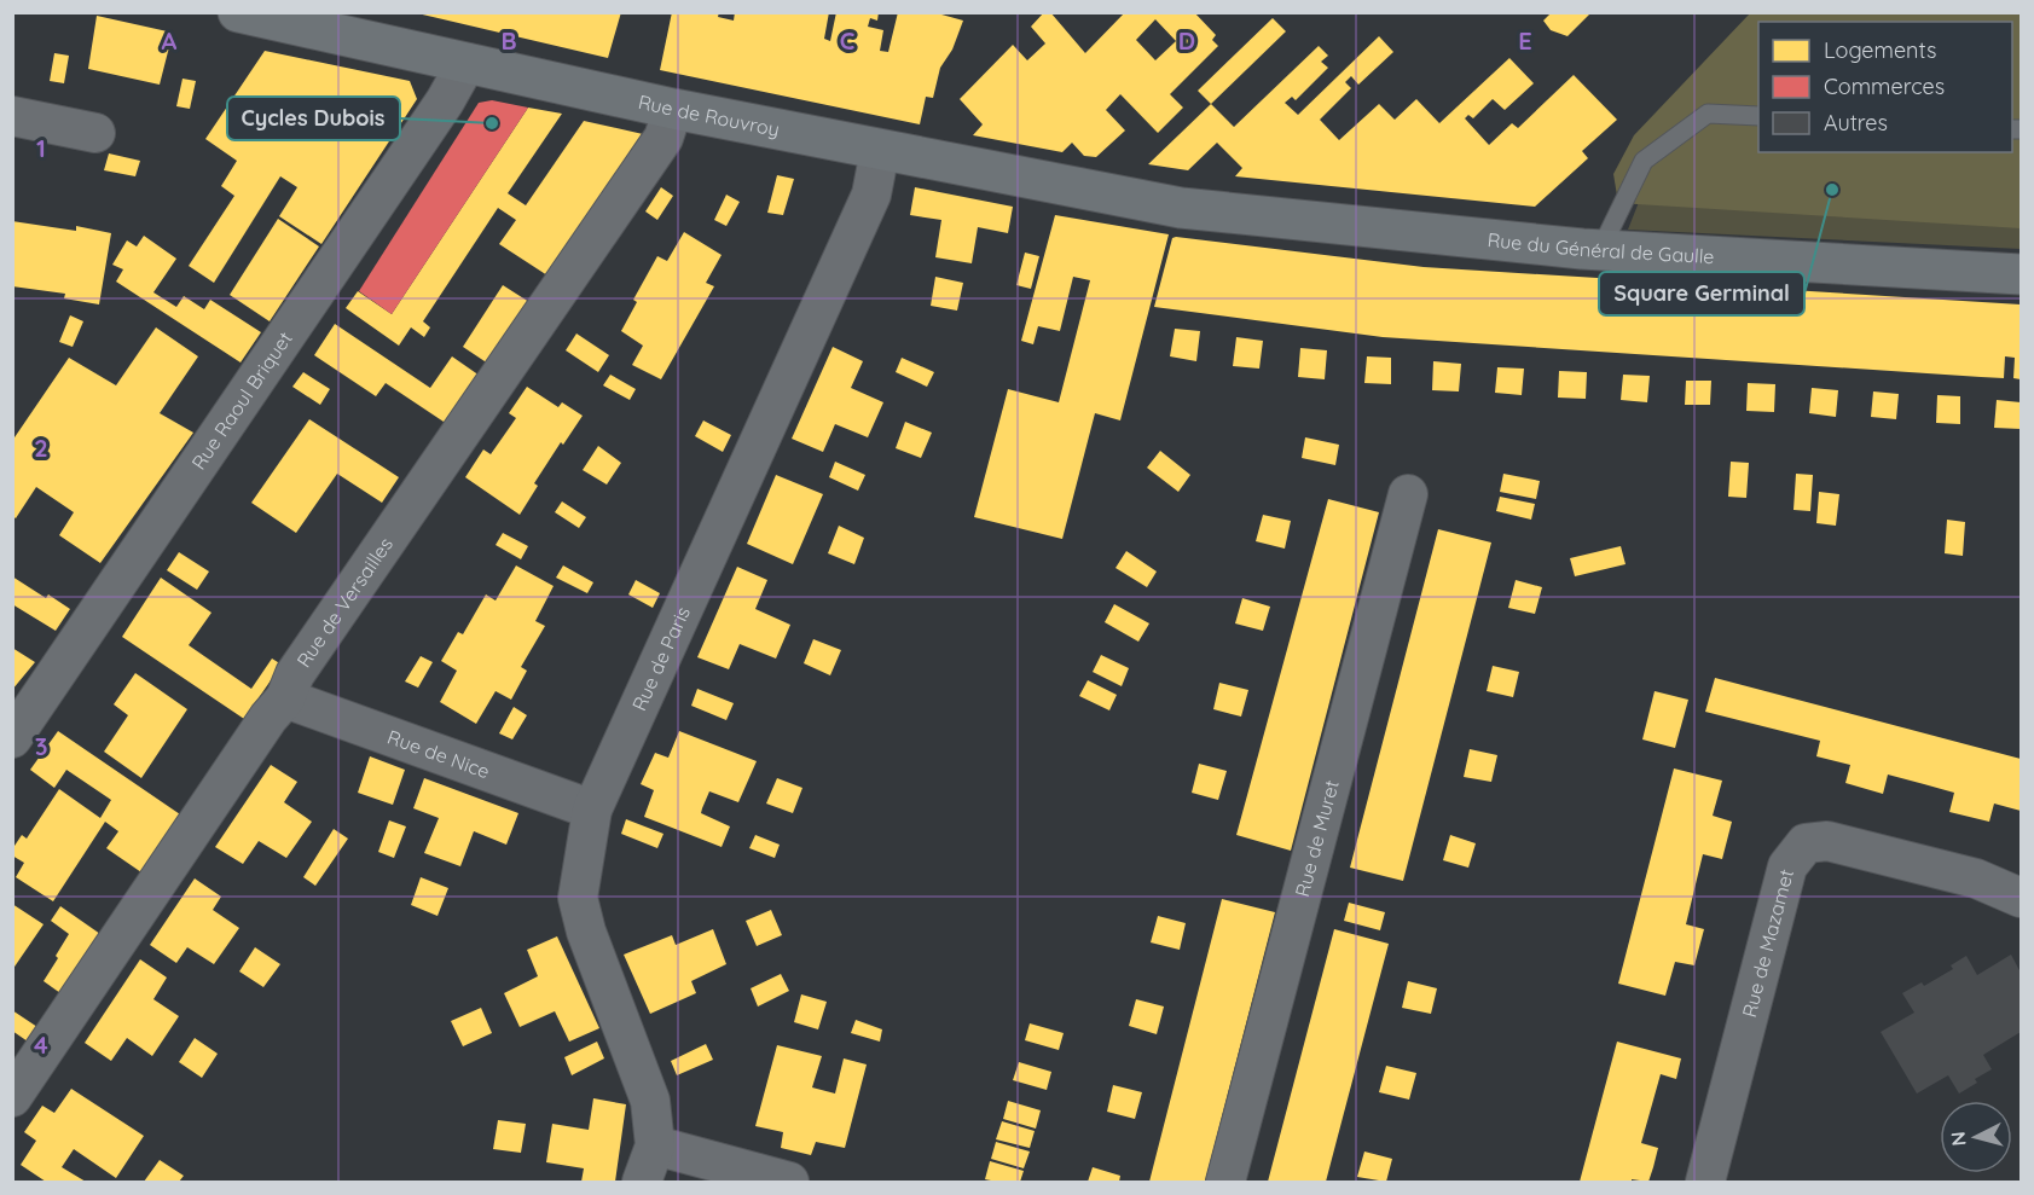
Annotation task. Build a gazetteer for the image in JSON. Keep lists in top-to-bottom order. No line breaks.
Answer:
{"streets":{"street":["Rue de Rouvroy","Rue du Général de Gaulle","Rue Raoul Briquet","Rue de Versailles","Rue de Paris","Rue de Nice","Rue de Muret","Rue de Mazamet"]},"crossings":[["Rue de Rouvroy","Rue du Général de Gaulle"],["Rue de Rouvroy","Rue Raoul Briquet"],["Rue de Rouvroy","Rue de Versailles"],["Rue de Rouvroy","Rue de Paris"],["Rue de Versailles","Rue de Nice"],["Rue de Paris","Rue de Nice"]],"places":["Cycles Dubois","Square Germinal"],"legend":["Logements","Commerces","Autres"],"north":"left","grid":{"columns":["A","B","C","D","E"],"rows":["1","2","3","4"]}}
